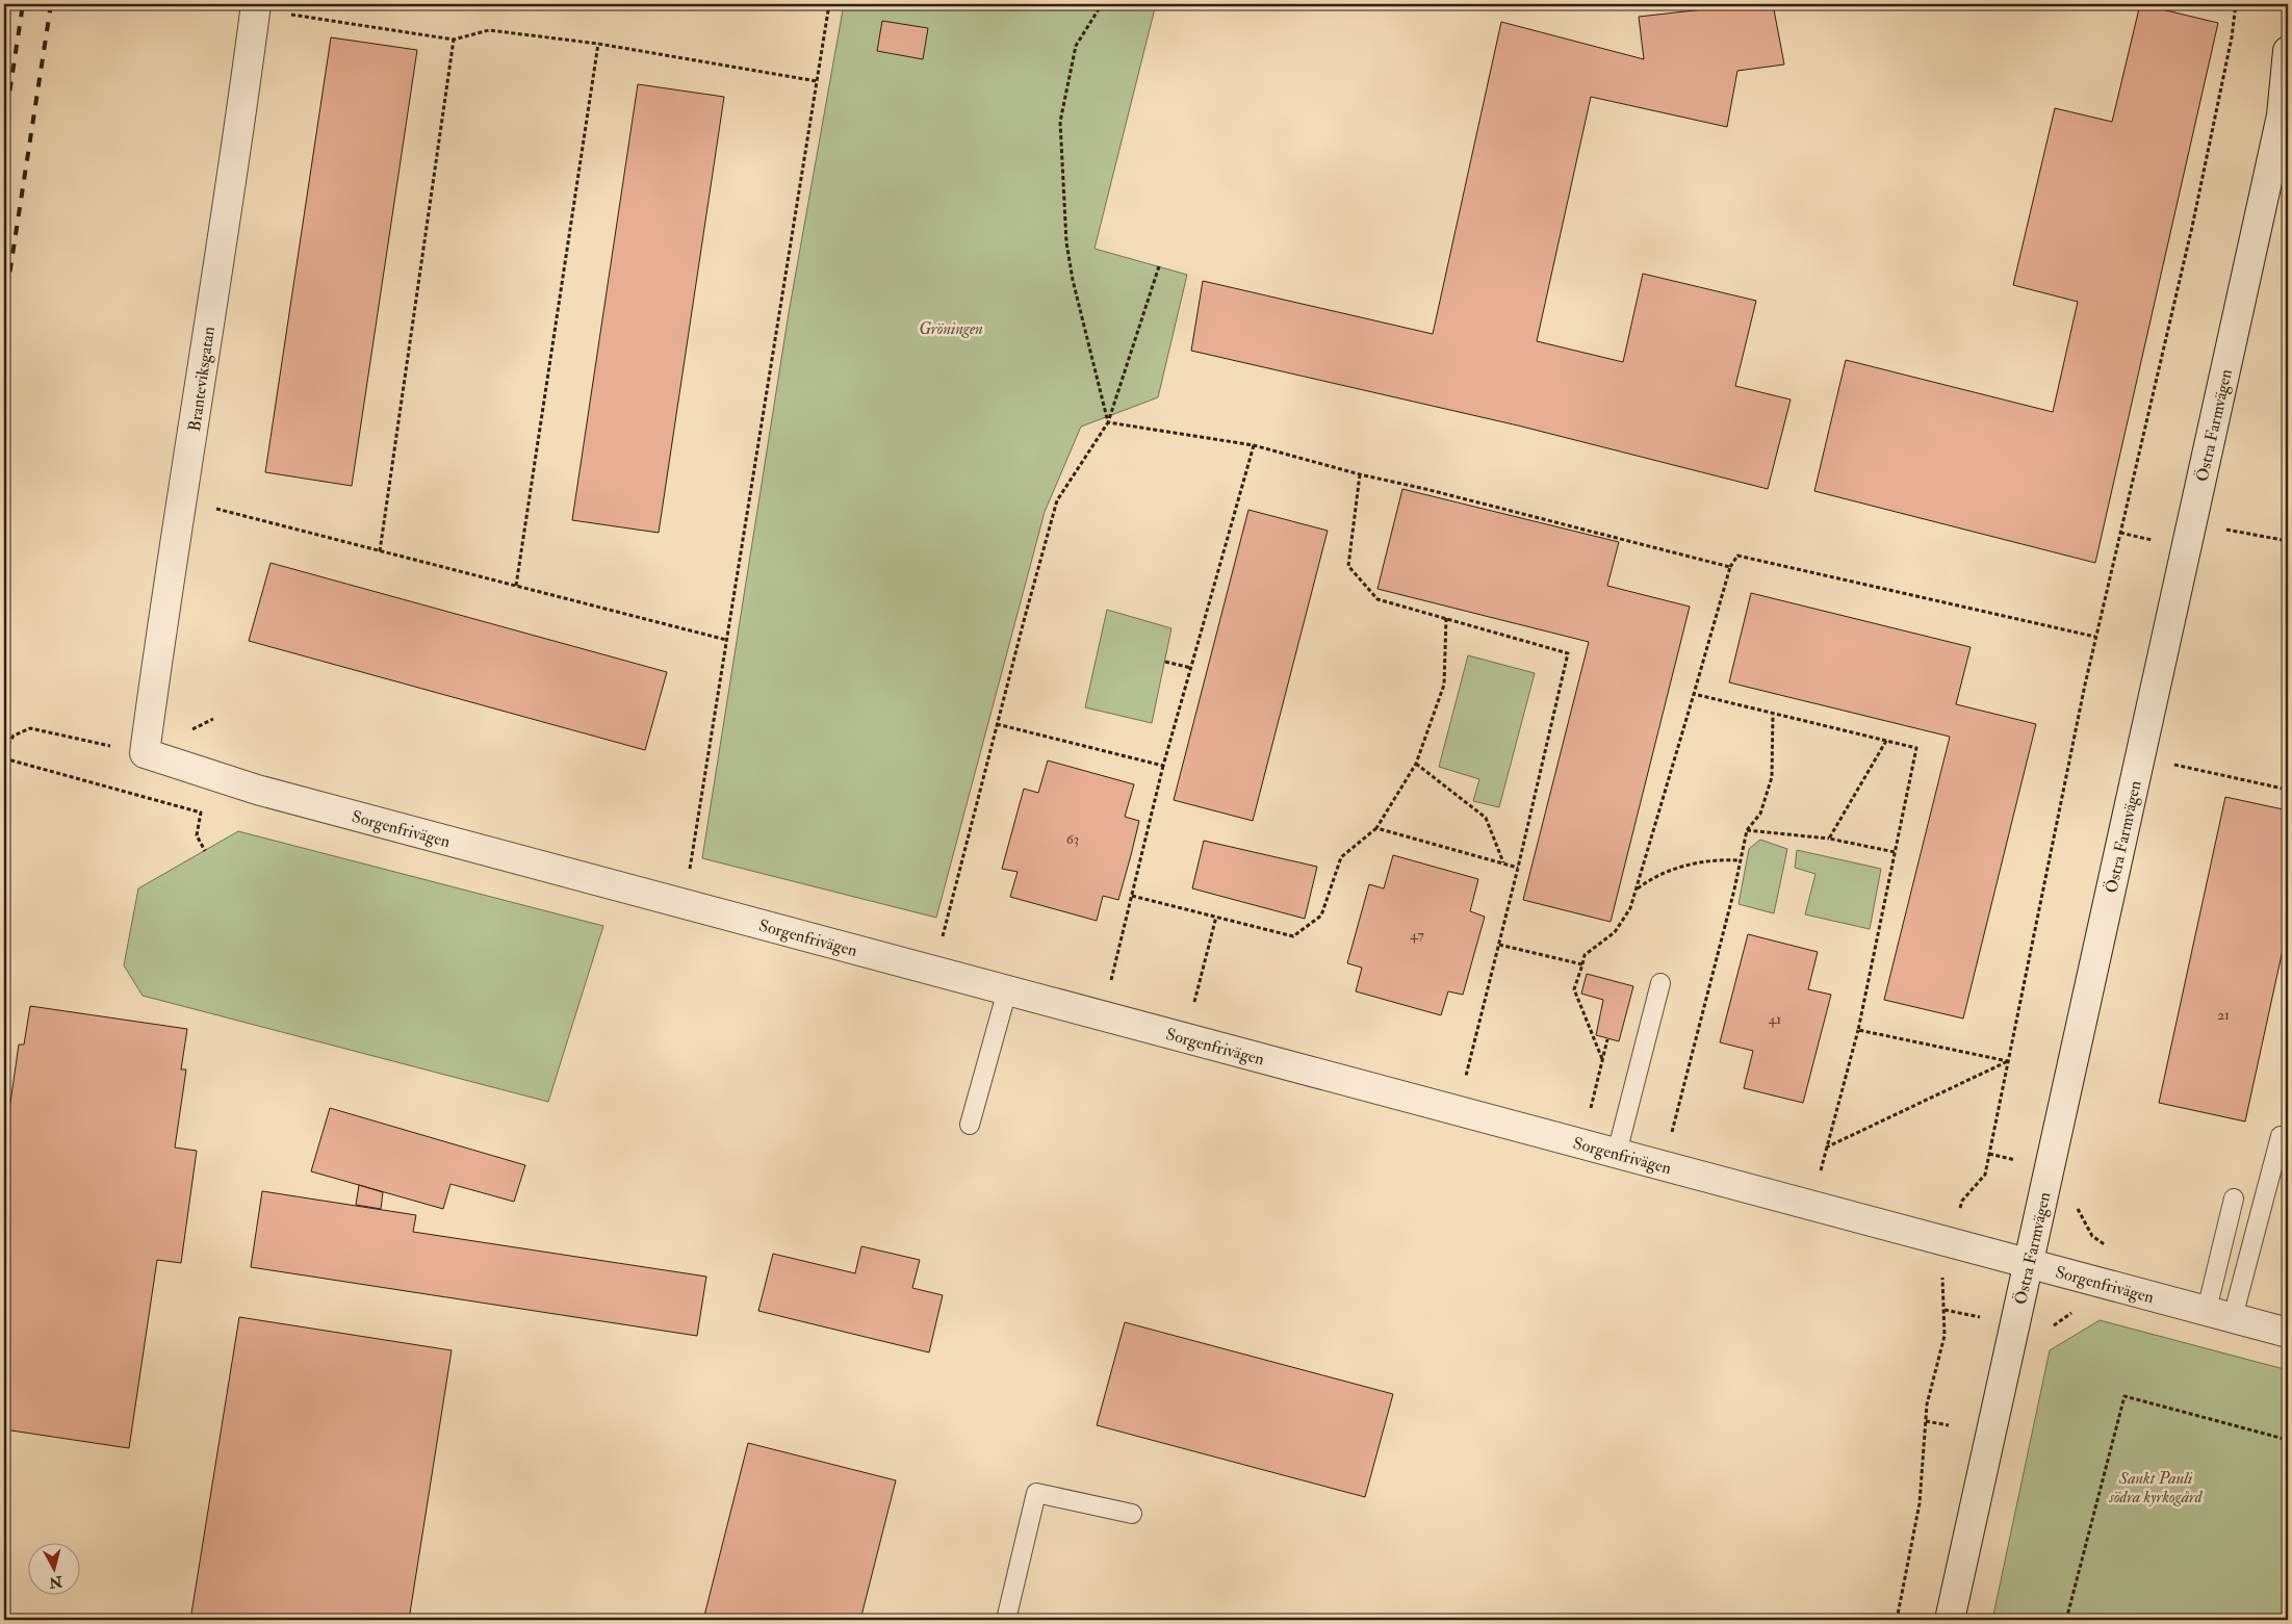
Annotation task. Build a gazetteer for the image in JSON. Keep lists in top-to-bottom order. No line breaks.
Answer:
{"streets":{"street":["Branteviksgatan","Östra Farmvägen","Sorgenfrivägen"]},"crossings":[["Branteviksgatan","Sorgenfrivägen"],["Östra Farmvägen","Sorgenfrivägen"]],"parks":["Gröningen","Sankt Pauli södra kyrkogård"],"house_numbers":["63","47","21","41"],"north":"bottom"}
